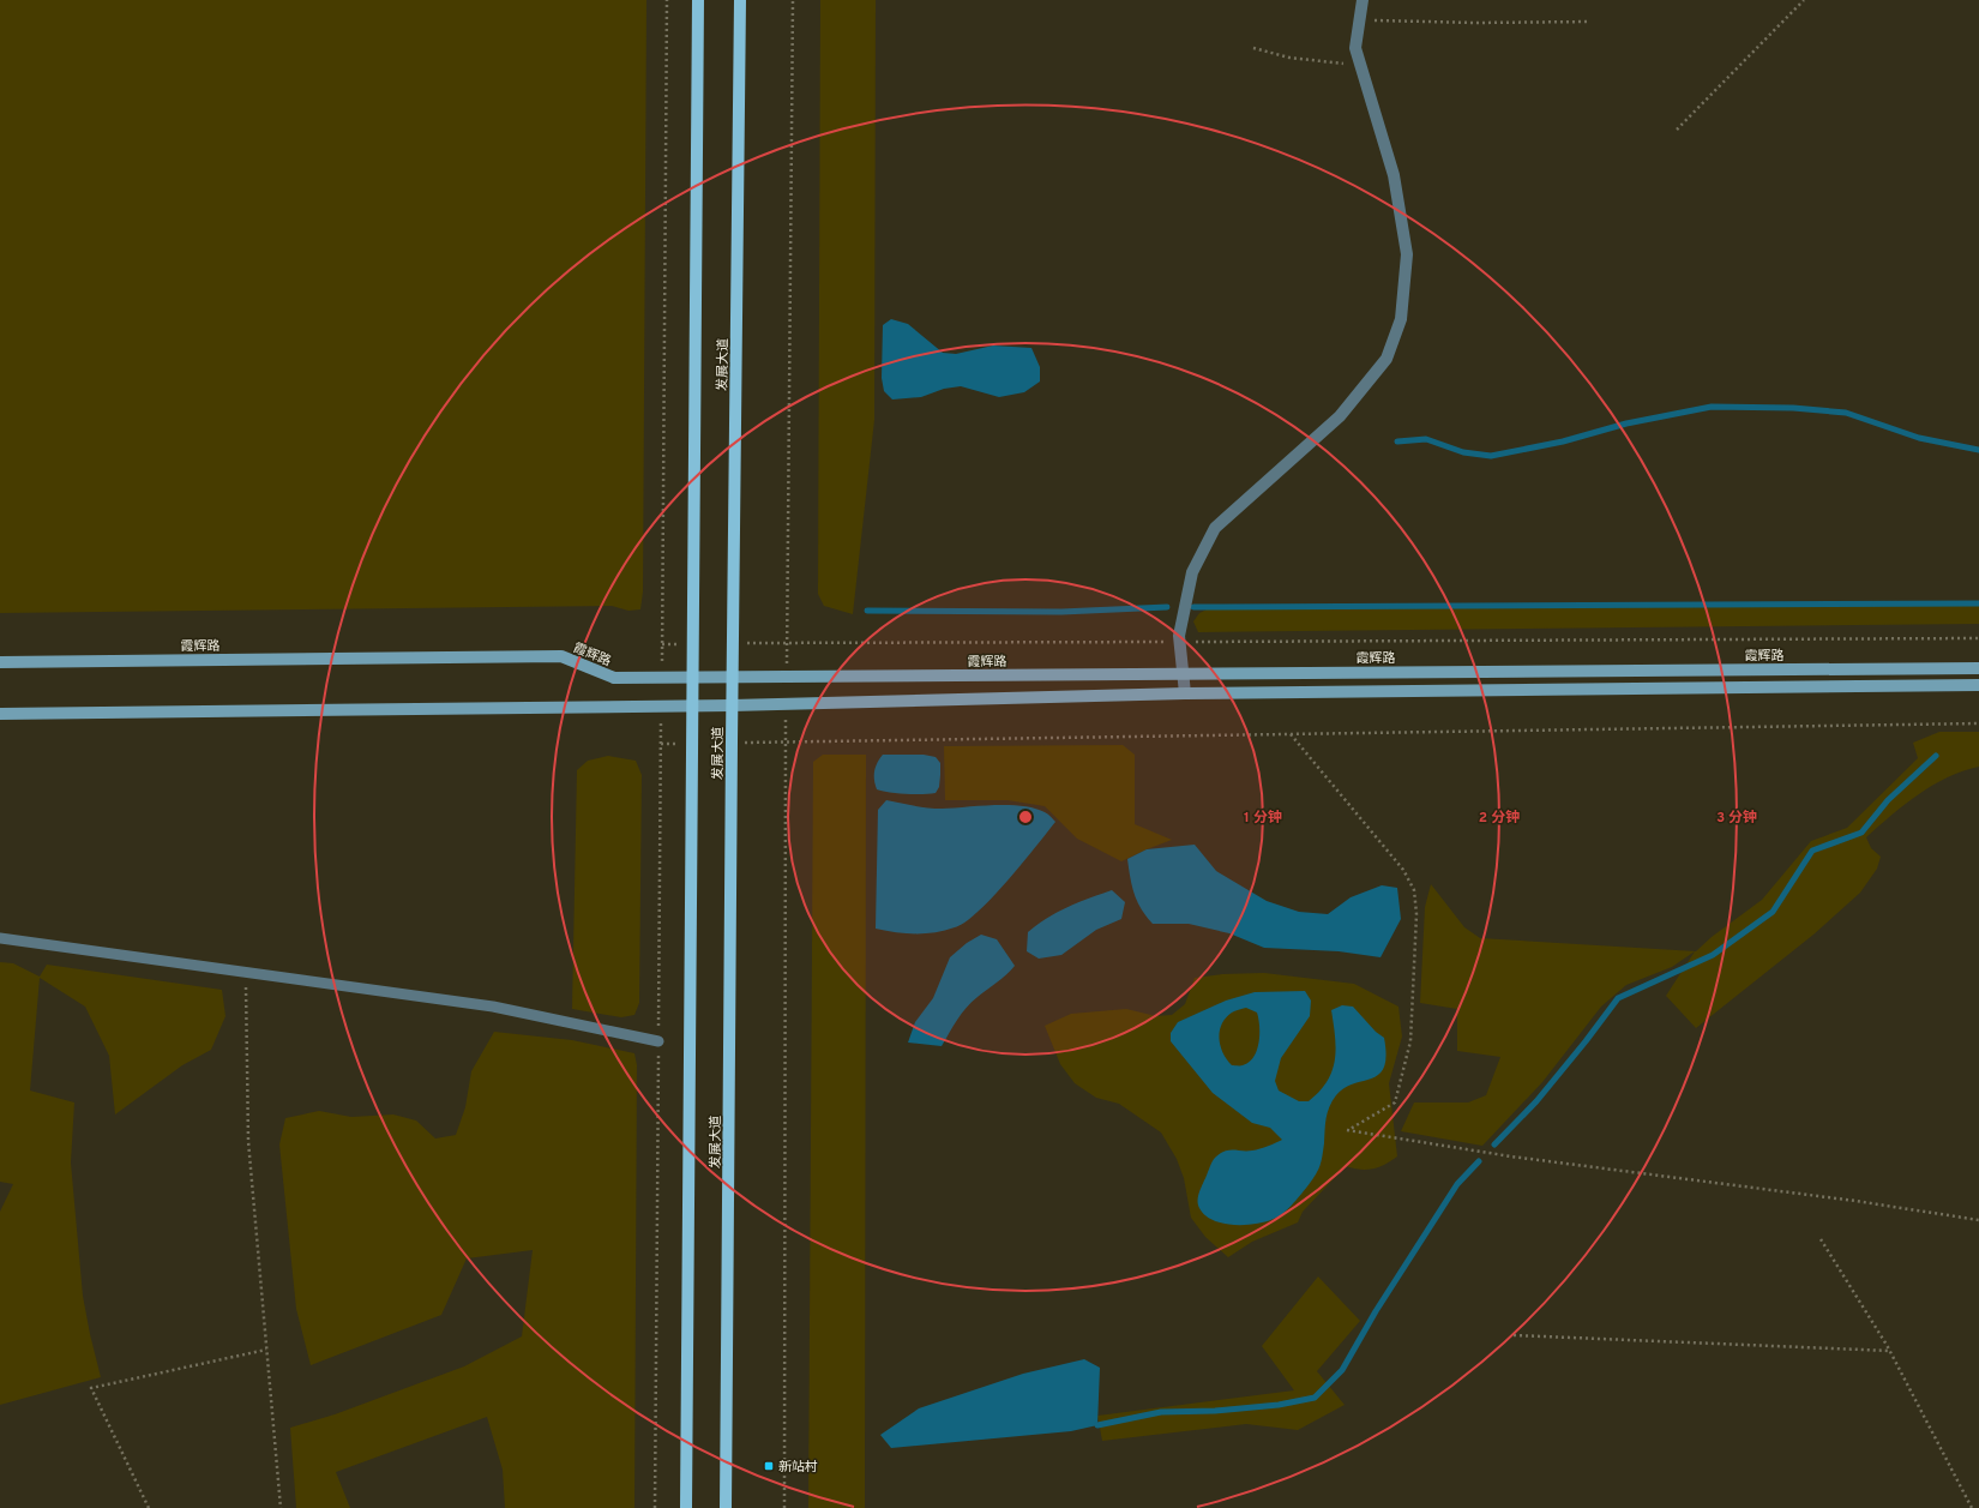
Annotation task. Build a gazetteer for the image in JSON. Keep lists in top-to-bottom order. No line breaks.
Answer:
{"streets":{"main road":["发展大道"],"street":["霞辉路"]},"crossings":[["发展大道","霞辉路"]],"places":{"transit":["新站村"]},"rings":["1 分钟","2 分钟","3 分钟"]}
